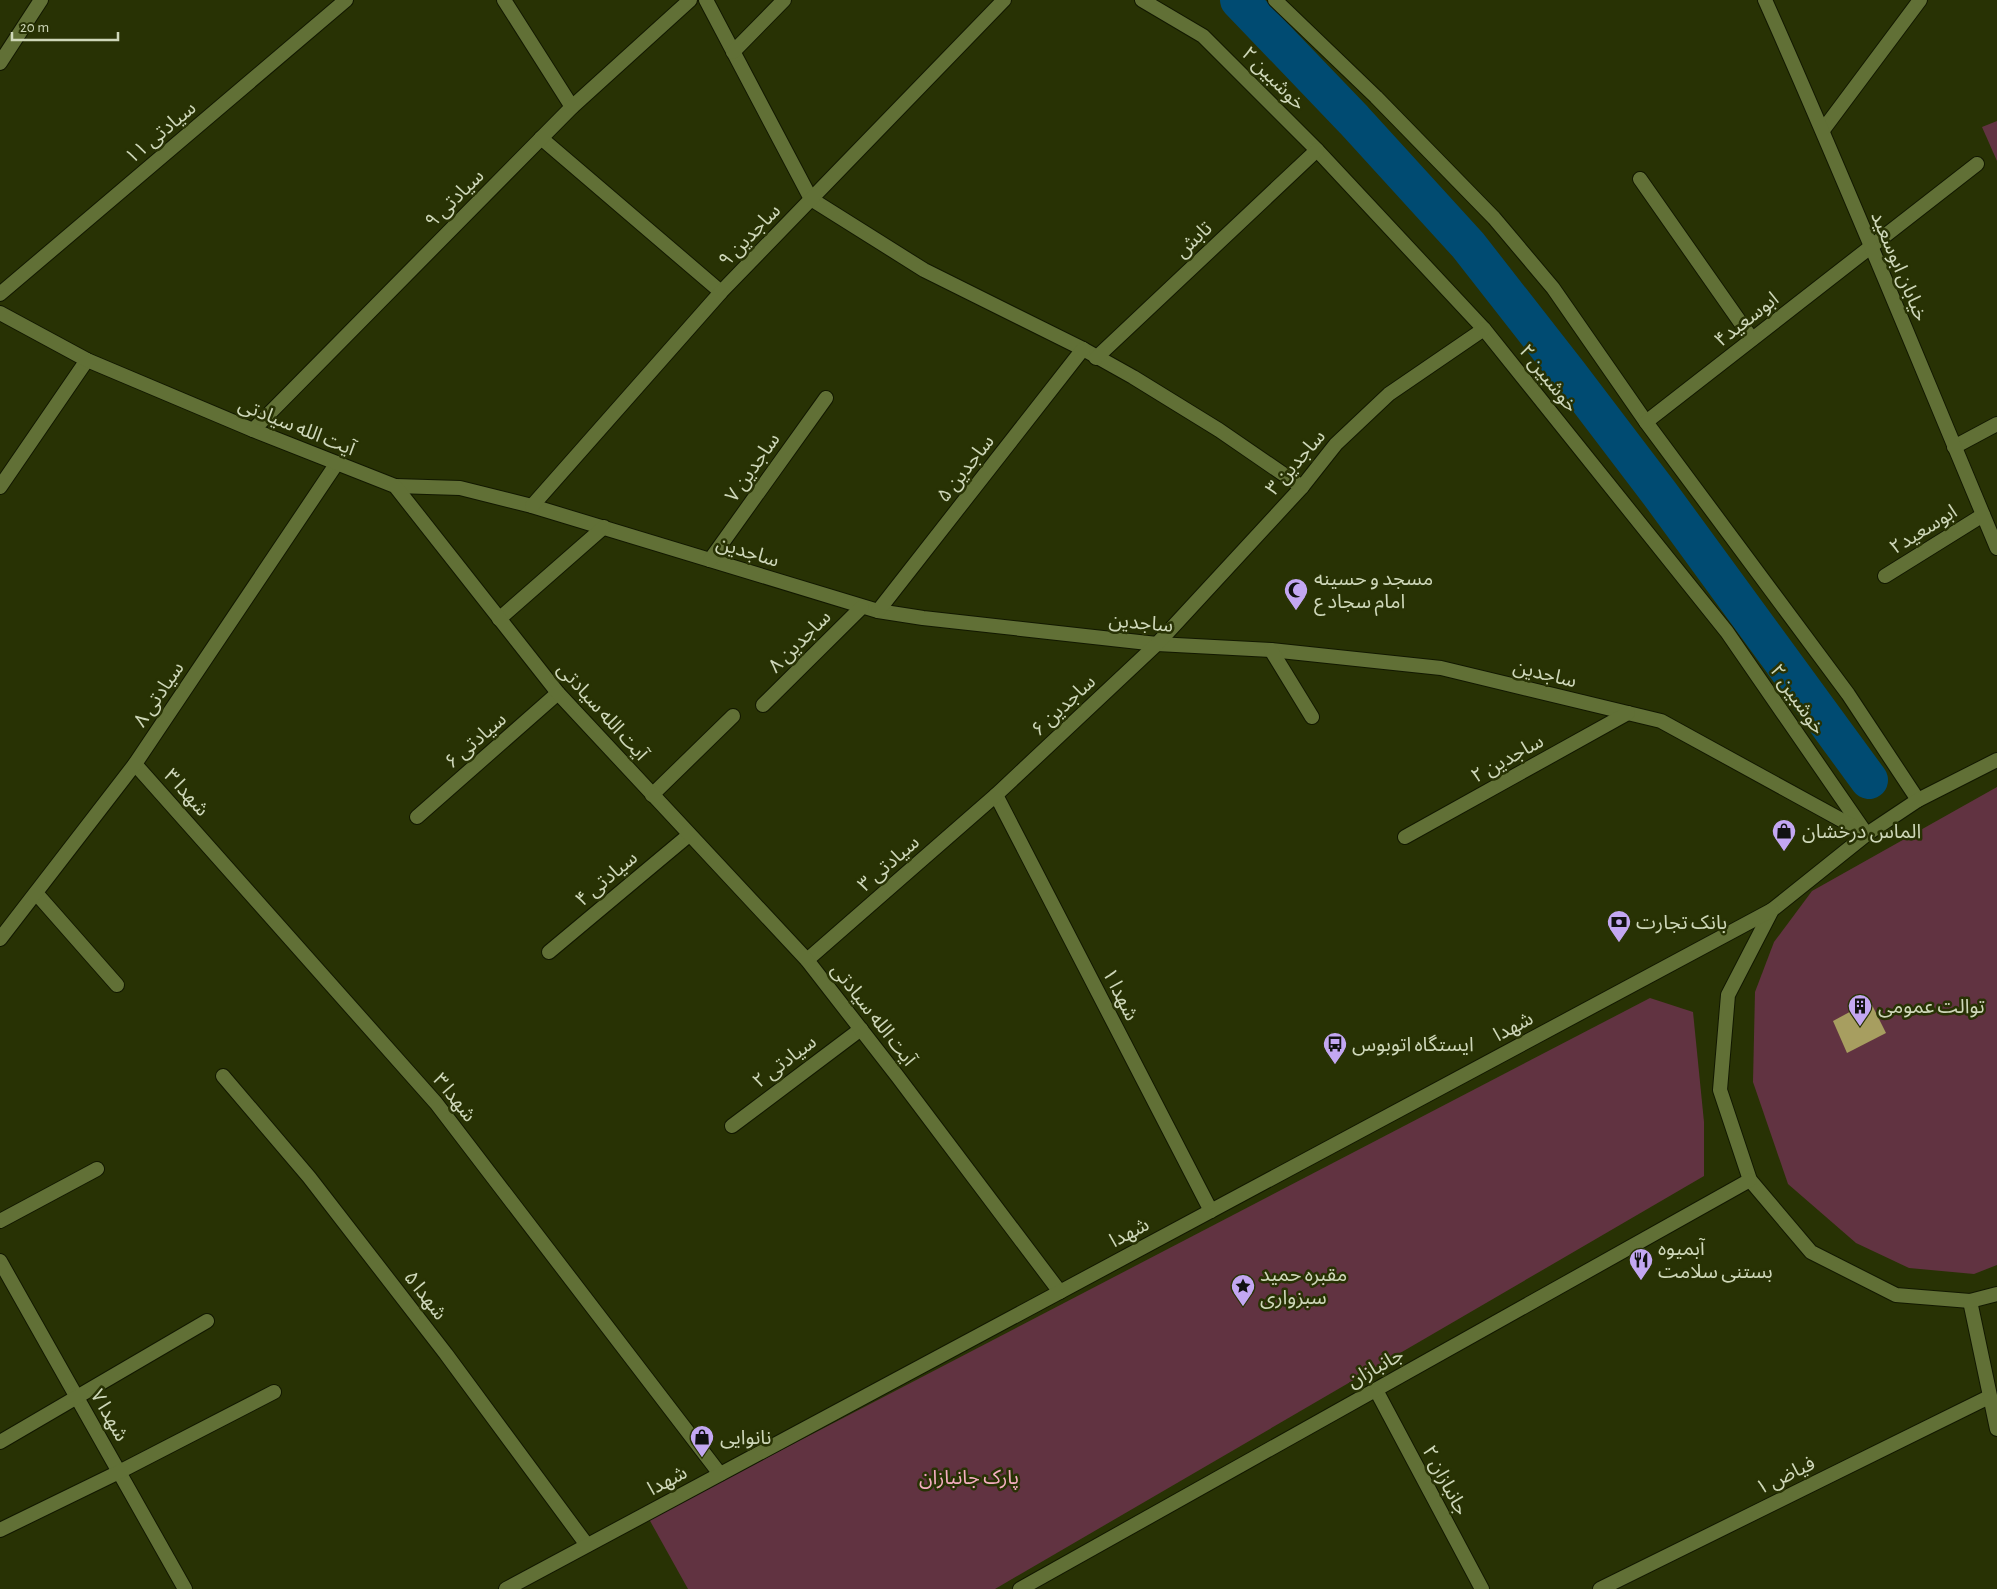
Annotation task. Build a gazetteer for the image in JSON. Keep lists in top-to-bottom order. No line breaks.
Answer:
{"streets":{"street":["خوشبین ۲","سیادتی ۱۱","سیادتی ۹","ساجدین ۹","تابش","خیابان ابوسعید","ابوسعید۴","آیت الله سیادتی","ساجدین ۳","ساجدین ۷","ساجدین ۵","ابوسعید۲","ساجدین","ساجدین ۸","سیادتی ۸","ساجدین ۶","سیادتی ۶","ساجدین ۲","شهدا ۳","سیادتی ۳","سیادتی ۴","شهدا ۱","شهدا","سیادتی ۲","شهدا ۵","جانبازان","شهدا ۷","فیاض ۱","جانبازان ۲"]},"crossings":[["خوشبین ۲","تابش"],["خوشبین ۲","ابوسعید۴"],["خوشبین ۲","ساجدین ۳"],["خوشبین ۲","ساجدین"],["سیادتی ۹","آیت الله سیادتی"],["ساجدین ۹","ساجدین"],["خیابان ابوسعید","ابوسعید۴"],["خیابان ابوسعید","ابوسعید۲"],["آیت الله سیادتی","ساجدین"],["آیت الله سیادتی","سیادتی ۸"],["آیت الله سیادتی","سیادتی ۶"],["آیت الله سیادتی","سیادتی ۳"],["آیت الله سیادتی","سیادتی ۴"],["آیت الله سیادتی","شهدا"],["آیت الله سیادتی","سیادتی ۲"],["ساجدین ۳","ساجدین"],["ساجدین ۳","ساجدین ۶"],["ساجدین ۷","ساجدین"],["ساجدین ۵","ساجدین"],["ساجدین","ساجدین ۸"],["ساجدین","ساجدین ۶"],["ساجدین","ساجدین ۲"],["سیادتی ۸","شهدا ۳"],["ساجدین ۶","سیادتی ۳"],["ساجدین ۶","شهدا ۱"],["شهدا ۳","شهدا"],["سیادتی ۳","شهدا ۱"],["شهدا ۱","شهدا"],["شهدا","شهدا ۵"],["جانبازان","جانبازان ۲"]],"parks":["پارک جانبازان"],"places":{"mosque":["مسجد و حسینه امام سجاد ع"],"shop":["الماس درخشان","نانوایی"],"bank":["بانک تجارت"],"building":["توالت عمومی"],"bus stop":["ایستگاه اتوبوس"],"restaurant":["آبمیوه بستنی سلامت"],"place":["مقبره حمید سبزواری"]},"scale_bar":"20 m"}
